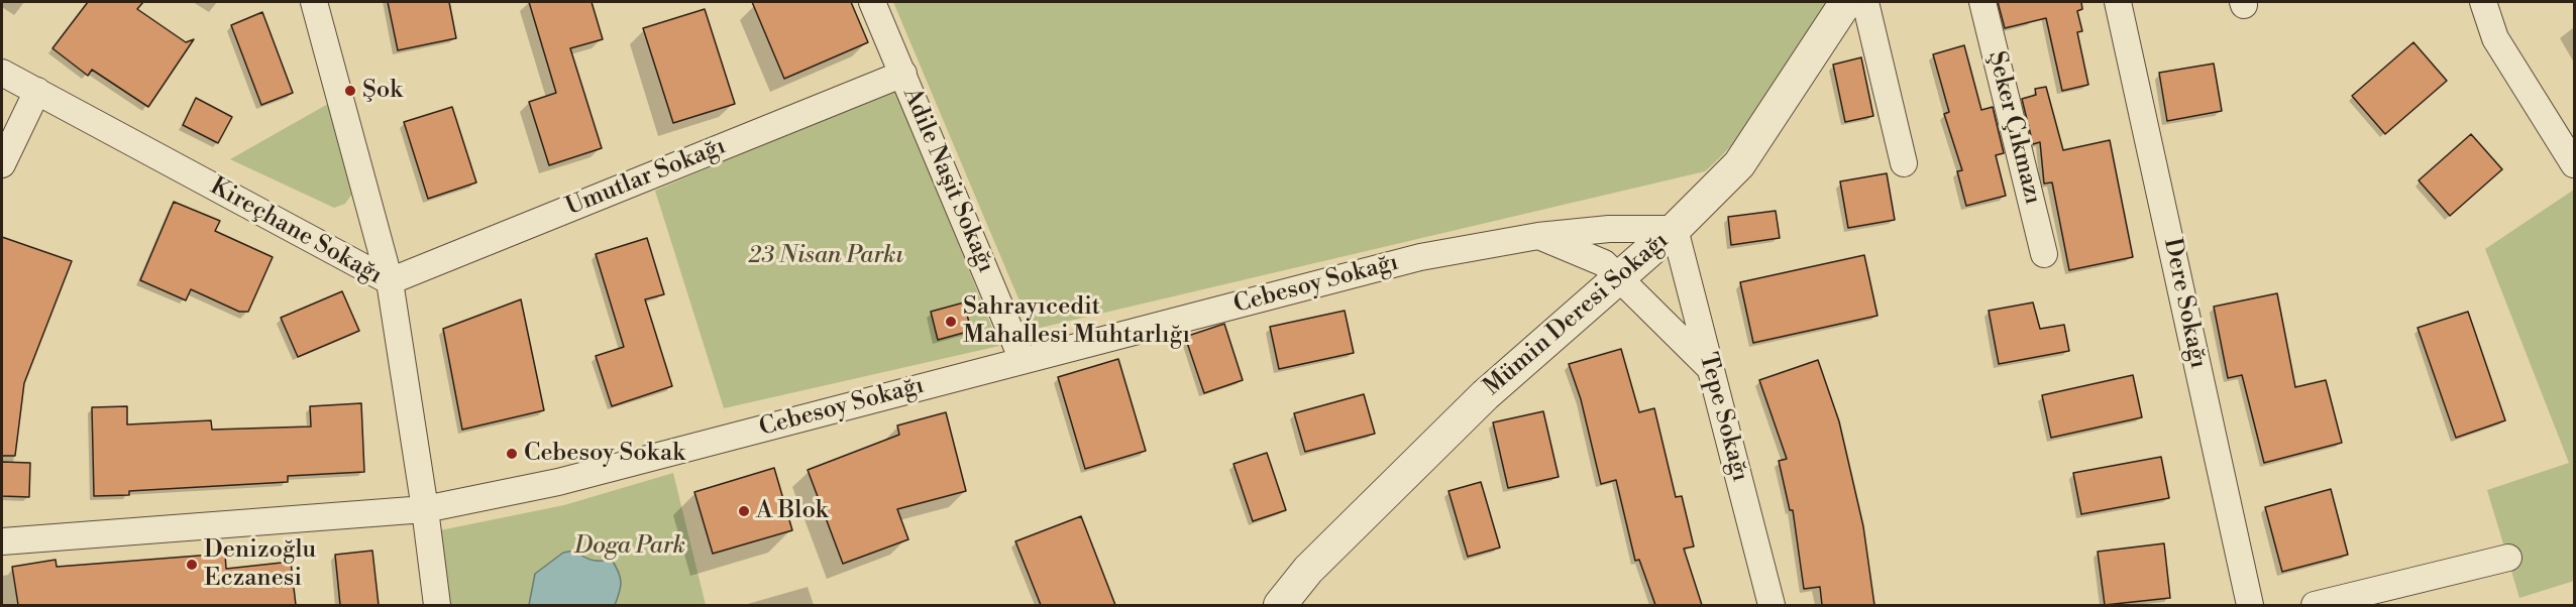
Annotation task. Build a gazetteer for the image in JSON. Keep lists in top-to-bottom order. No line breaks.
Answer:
{"streets":{"street":["Şeker Çıkmazı","Umutlar Sokağı","Adile Naşit Sokağı","Kireçhane Sokağı","Cebesoy Sokağı","Dere Sokağı","Mümin Deresi Sokağı","Tepe Sokağı"]},"crossings":[["Umutlar Sokağı","Adile Naşit Sokağı"],["Umutlar Sokağı","Kireçhane Sokağı"],["Adile Naşit Sokağı","Cebesoy Sokağı"],["Kireçhane Sokağı","Cebesoy Sokağı"],["Cebesoy Sokağı","Mümin Deresi Sokağı"],["Cebesoy Sokağı","Tepe Sokağı"],["Mümin Deresi Sokağı","Tepe Sokağı"]],"parks":["23 Nisan Parkı","Doga Park"],"places":["Şok","Sahrayıcedit Mahallesi Muhtarlığı","Cebesoy Sokak","A Blok","Denizoğlu Eczanesi"]}
